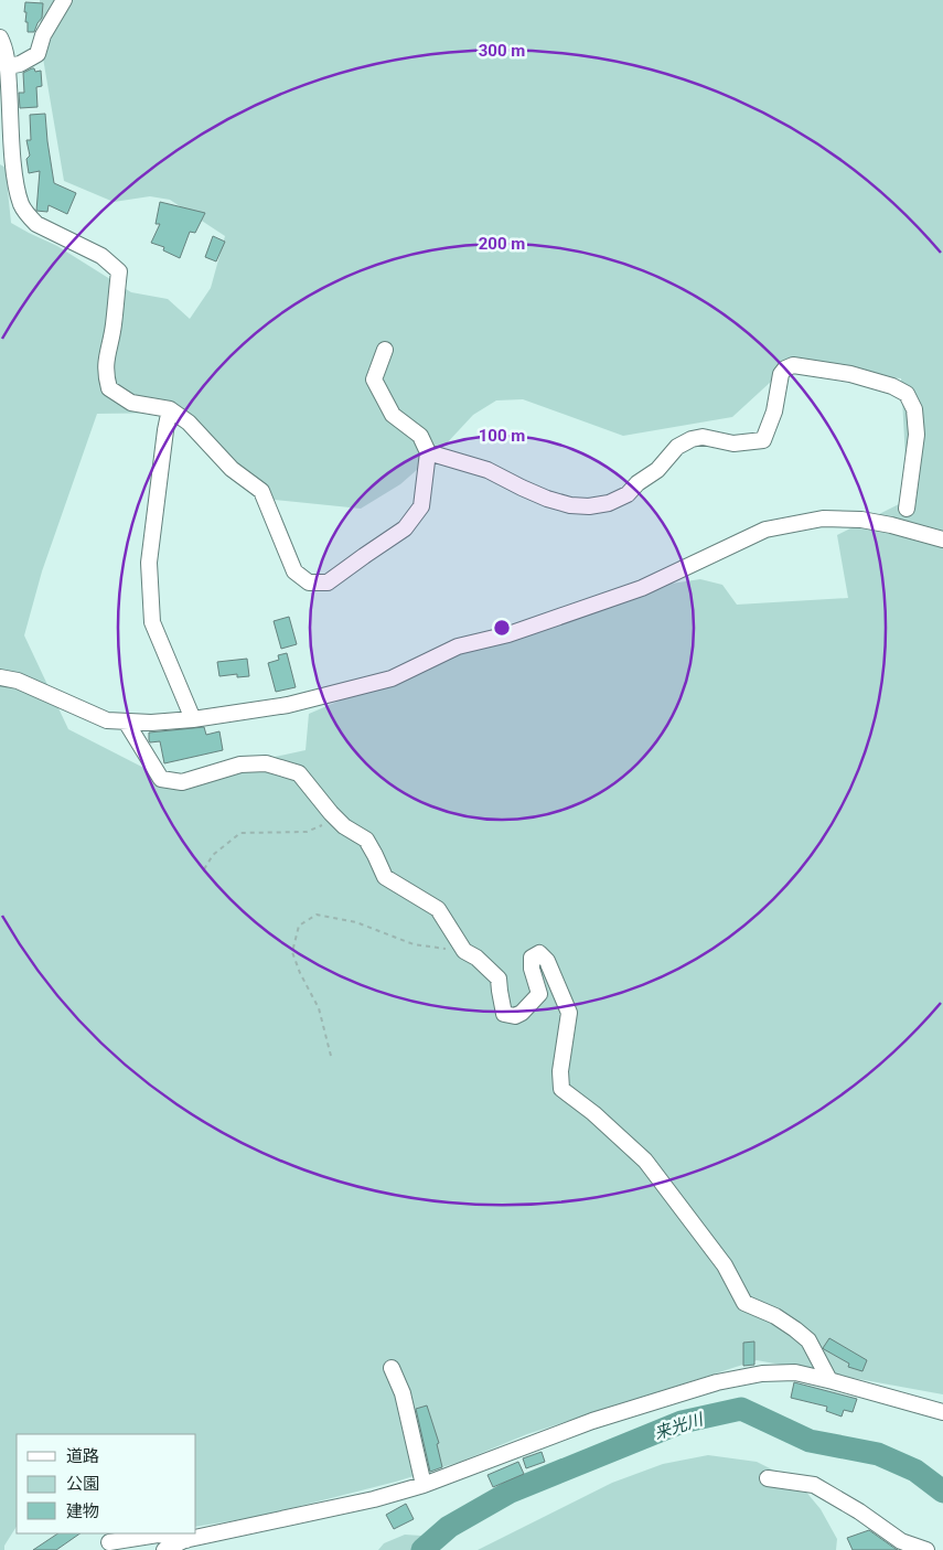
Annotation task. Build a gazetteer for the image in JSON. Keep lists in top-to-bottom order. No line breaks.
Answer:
{"water":["来光川"],"legend":["道路","公園","建物"],"rings":["300 m","200 m","100 m"]}
